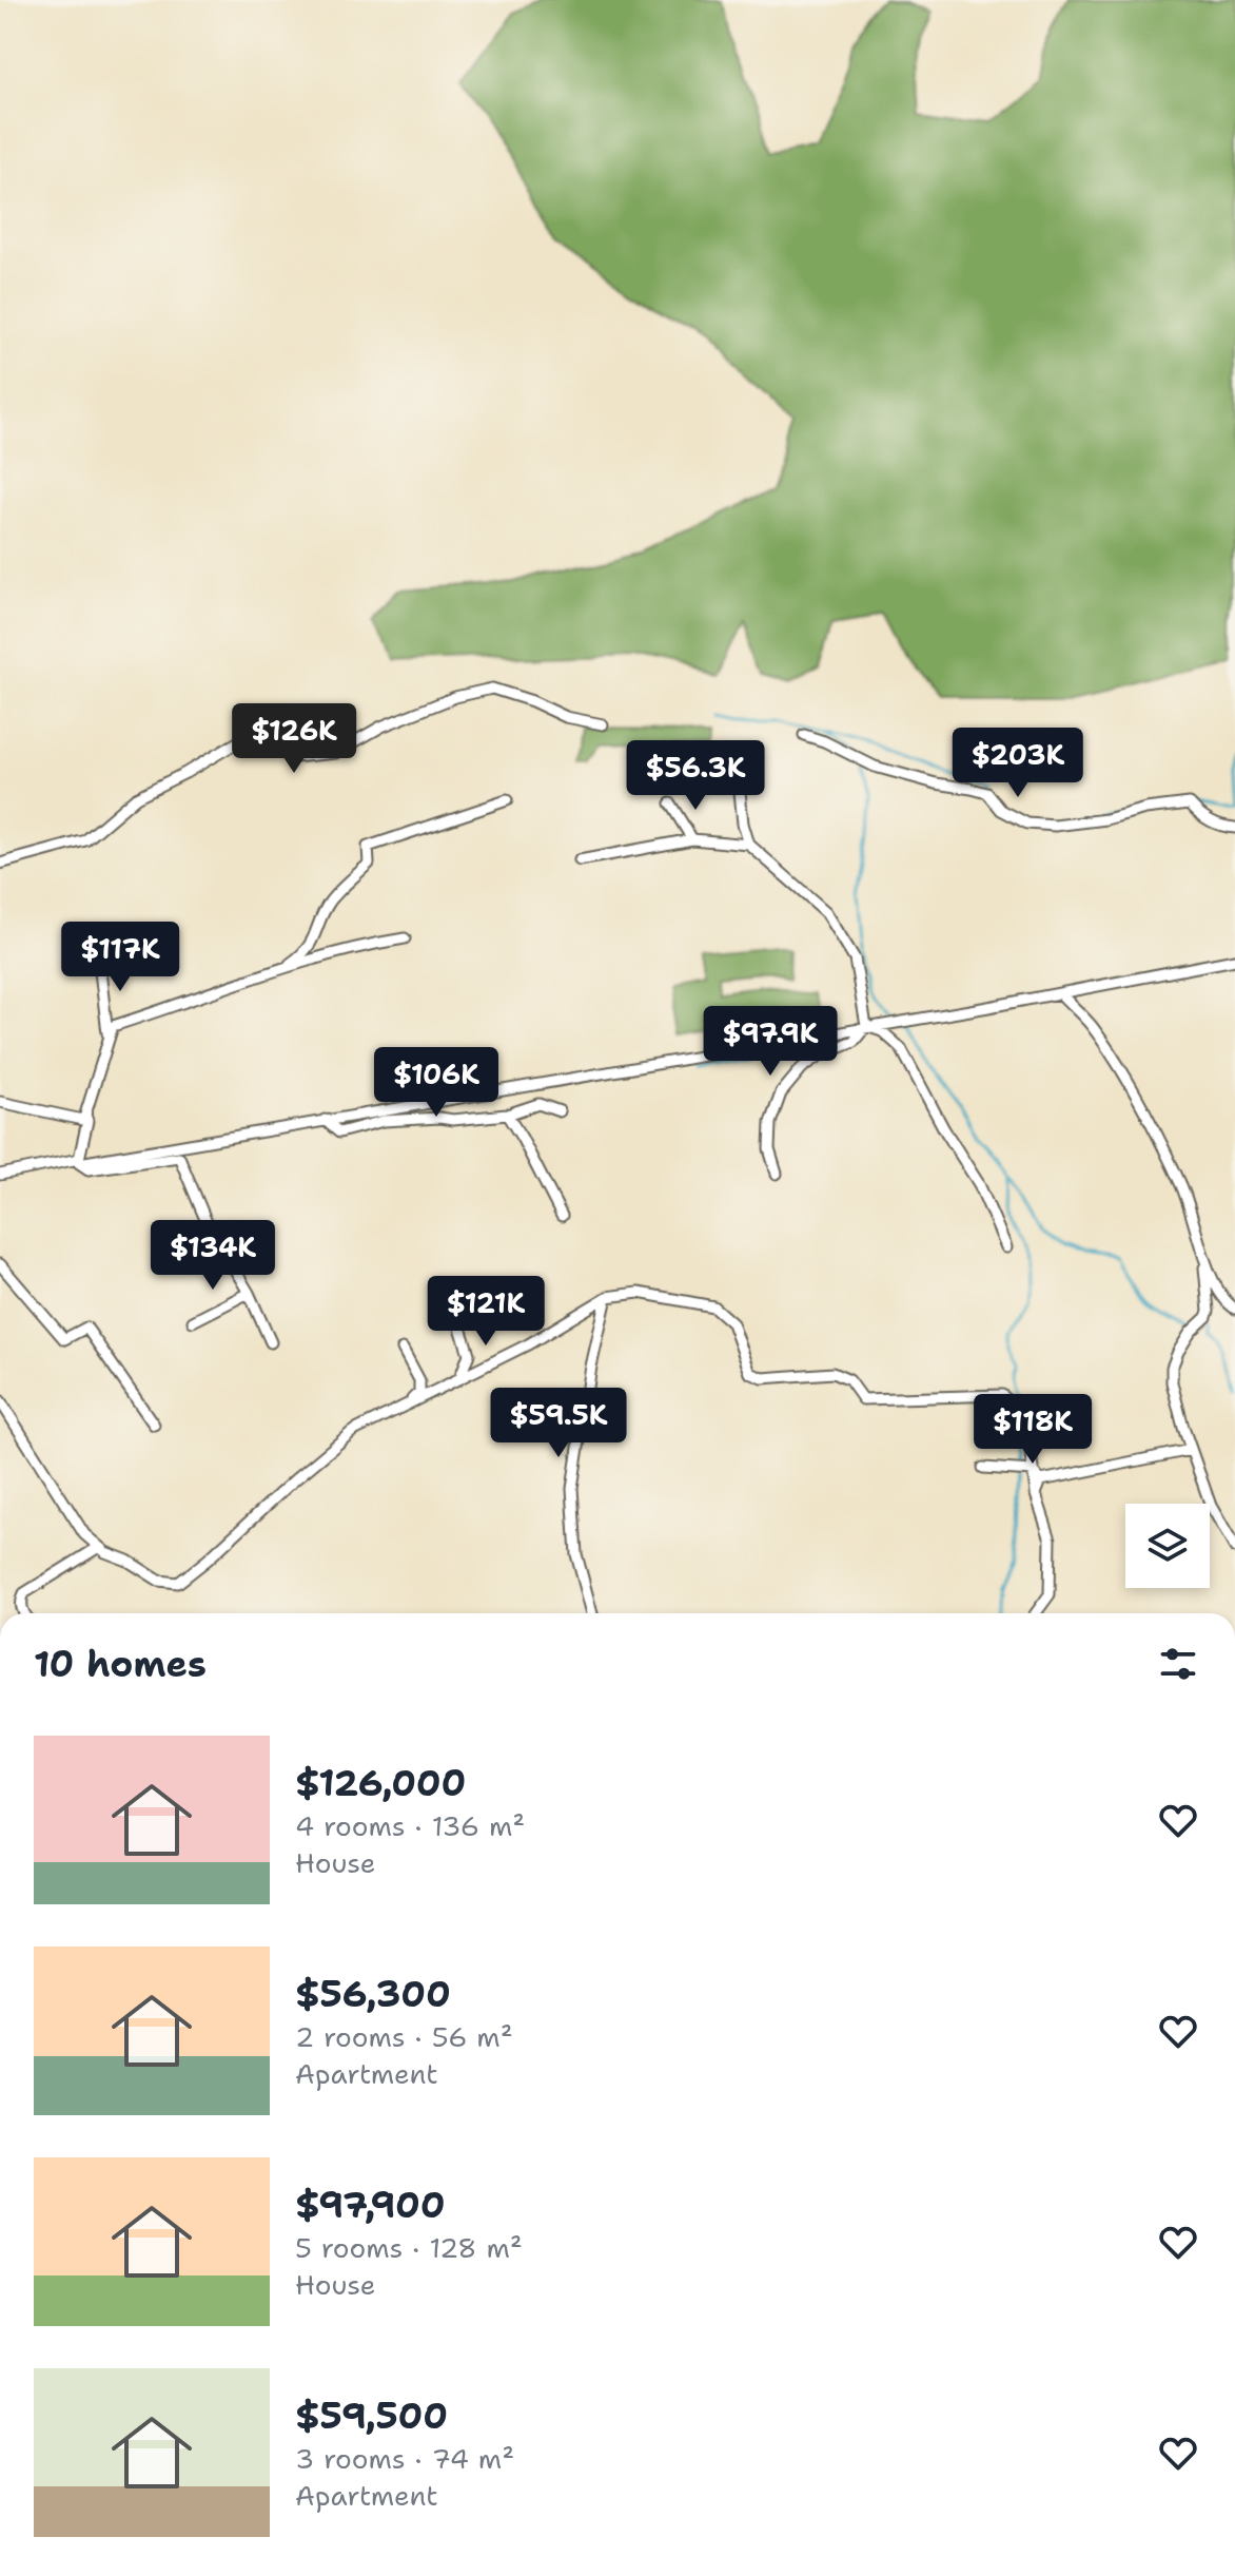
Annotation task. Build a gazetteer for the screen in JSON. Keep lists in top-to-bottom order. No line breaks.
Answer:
{"page":{"price":["$126K","$203K","$56.3K","$117K","$97.9K","$106K","$134K","$121K","$59.5K","$118K"],"heading":"10 homes","list":[{"name":"$126,000","note":"4 rooms · 136 m² · House"},{"name":"$56,300","note":"2 rooms · 56 m² · Apartment"},{"name":"$97,900","note":"5 rooms · 128 m² · House"},{"name":"$59,500","note":"3 rooms · 74 m² · Apartment"}]}}
